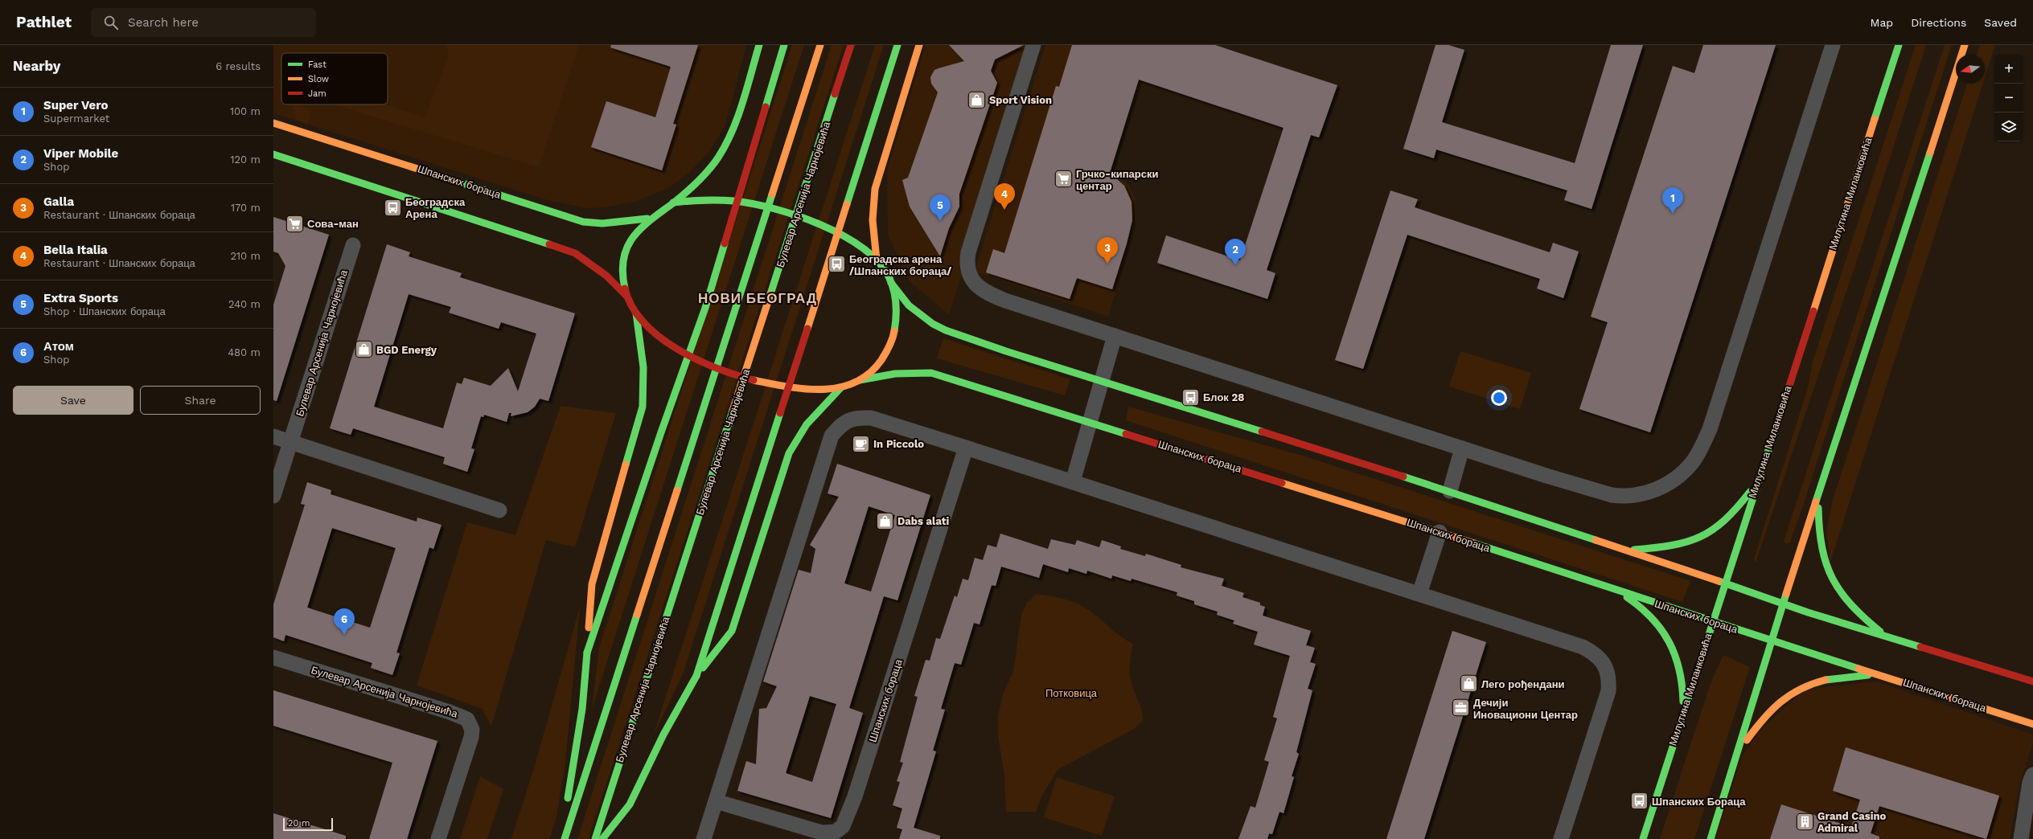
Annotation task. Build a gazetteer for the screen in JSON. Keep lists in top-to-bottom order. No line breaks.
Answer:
{"streets":{"main road":["Шпанских бораца","Милутина Миланковића","Булевар Арсенија Чарнојевића"]},"crossings":[["Шпанских бораца","Милутина Миланковића"]],"districts":["НОВИ БЕОГРАД"],"parks":["Потковица"],"places":{"shop":["Sport Vision","BGD Energy","Dabs alati","Лего рођендани"],"supermarket":["Грчко-кипарски центар","Сова-ман"],"bus stop":["Београдска Арена","Београдска арена /Шпанских бораца/","Блок 28","Шпанских Бораца"],"cafe":["In Piccolo"],"office":["Дечији Иновациони Центар"],"building":["Grand Casino Admiral"]},"legend":["Fast","Slow","Jam"],"scale_bar":"20 m","north":"left","page":{"header":"Pathlet","search":"Search here","nav":["Map","Directions","Saved"],"heading":["Nearby","6 results"],"map_buttons":["+","−"],"list":[{"mark":"1","name":"Super Vero","note":"Supermarket","value":"100 m"},{"mark":"2","name":"Viper Mobile","note":"Shop","value":"120 m"},{"mark":"3","name":"Galla","note":"Restaurant · Шпанских бораца","value":"170 m"},{"mark":"4","name":"Bella Italia","note":"Restaurant · Шпанских бораца","value":"210 m"},{"mark":"5","name":"Extra Sports","note":"Shop · Шпанских бораца","value":"240 m"},{"mark":"6","name":"Атом","note":"Shop","value":"480 m"}],"pins":["4","1","5","3","2","6"],"buttons":["Save","Share"],"scale":"20 m"}}
